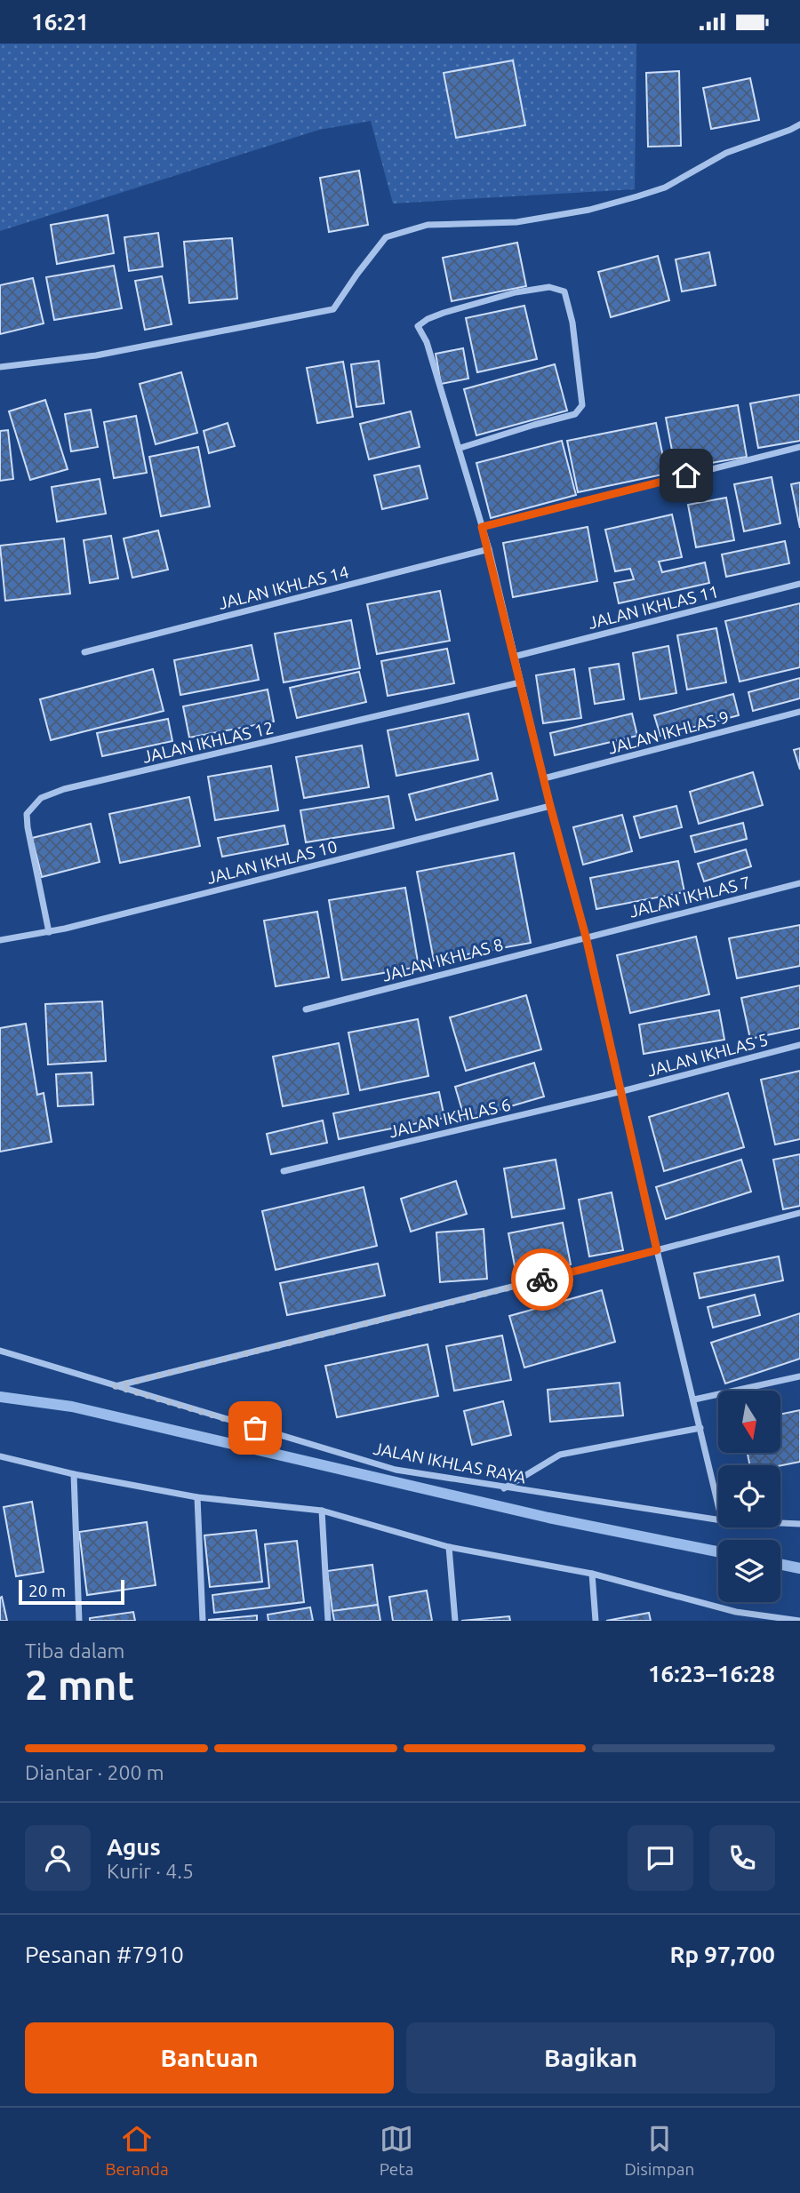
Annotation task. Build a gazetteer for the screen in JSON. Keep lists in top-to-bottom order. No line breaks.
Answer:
{"streets":{"street":["JALAN IKHLAS 14","JALAN IKHLAS 11","JALAN IKHLAS 9","JALAN IKHLAS 12","JALAN IKHLAS 10","JALAN IKHLAS 7","JALAN IKHLAS 8","JALAN IKHLAS 5","JALAN IKHLAS 6","JALAN IKHLAS RAYA"]},"crossings":[["JALAN IKHLAS 12","JALAN IKHLAS 10"],["JALAN IKHLAS 7","JALAN IKHLAS 8"],["JALAN IKHLAS 5","JALAN IKHLAS 6"]],"scale_bar":"20 m","north":"bottom","page":{"status":"16:21","scale":"20 m","heading":["2 mnt","Tiba dalam","16:23–16:28"],"panel":["Agus","Kurir · 4.5","Pesanan #7910","Rp 97,700"],"bar":"Diantar · 200 m","buttons":["Bantuan","Bagikan"],"tabs":["Beranda","Peta","Disimpan"]}}
